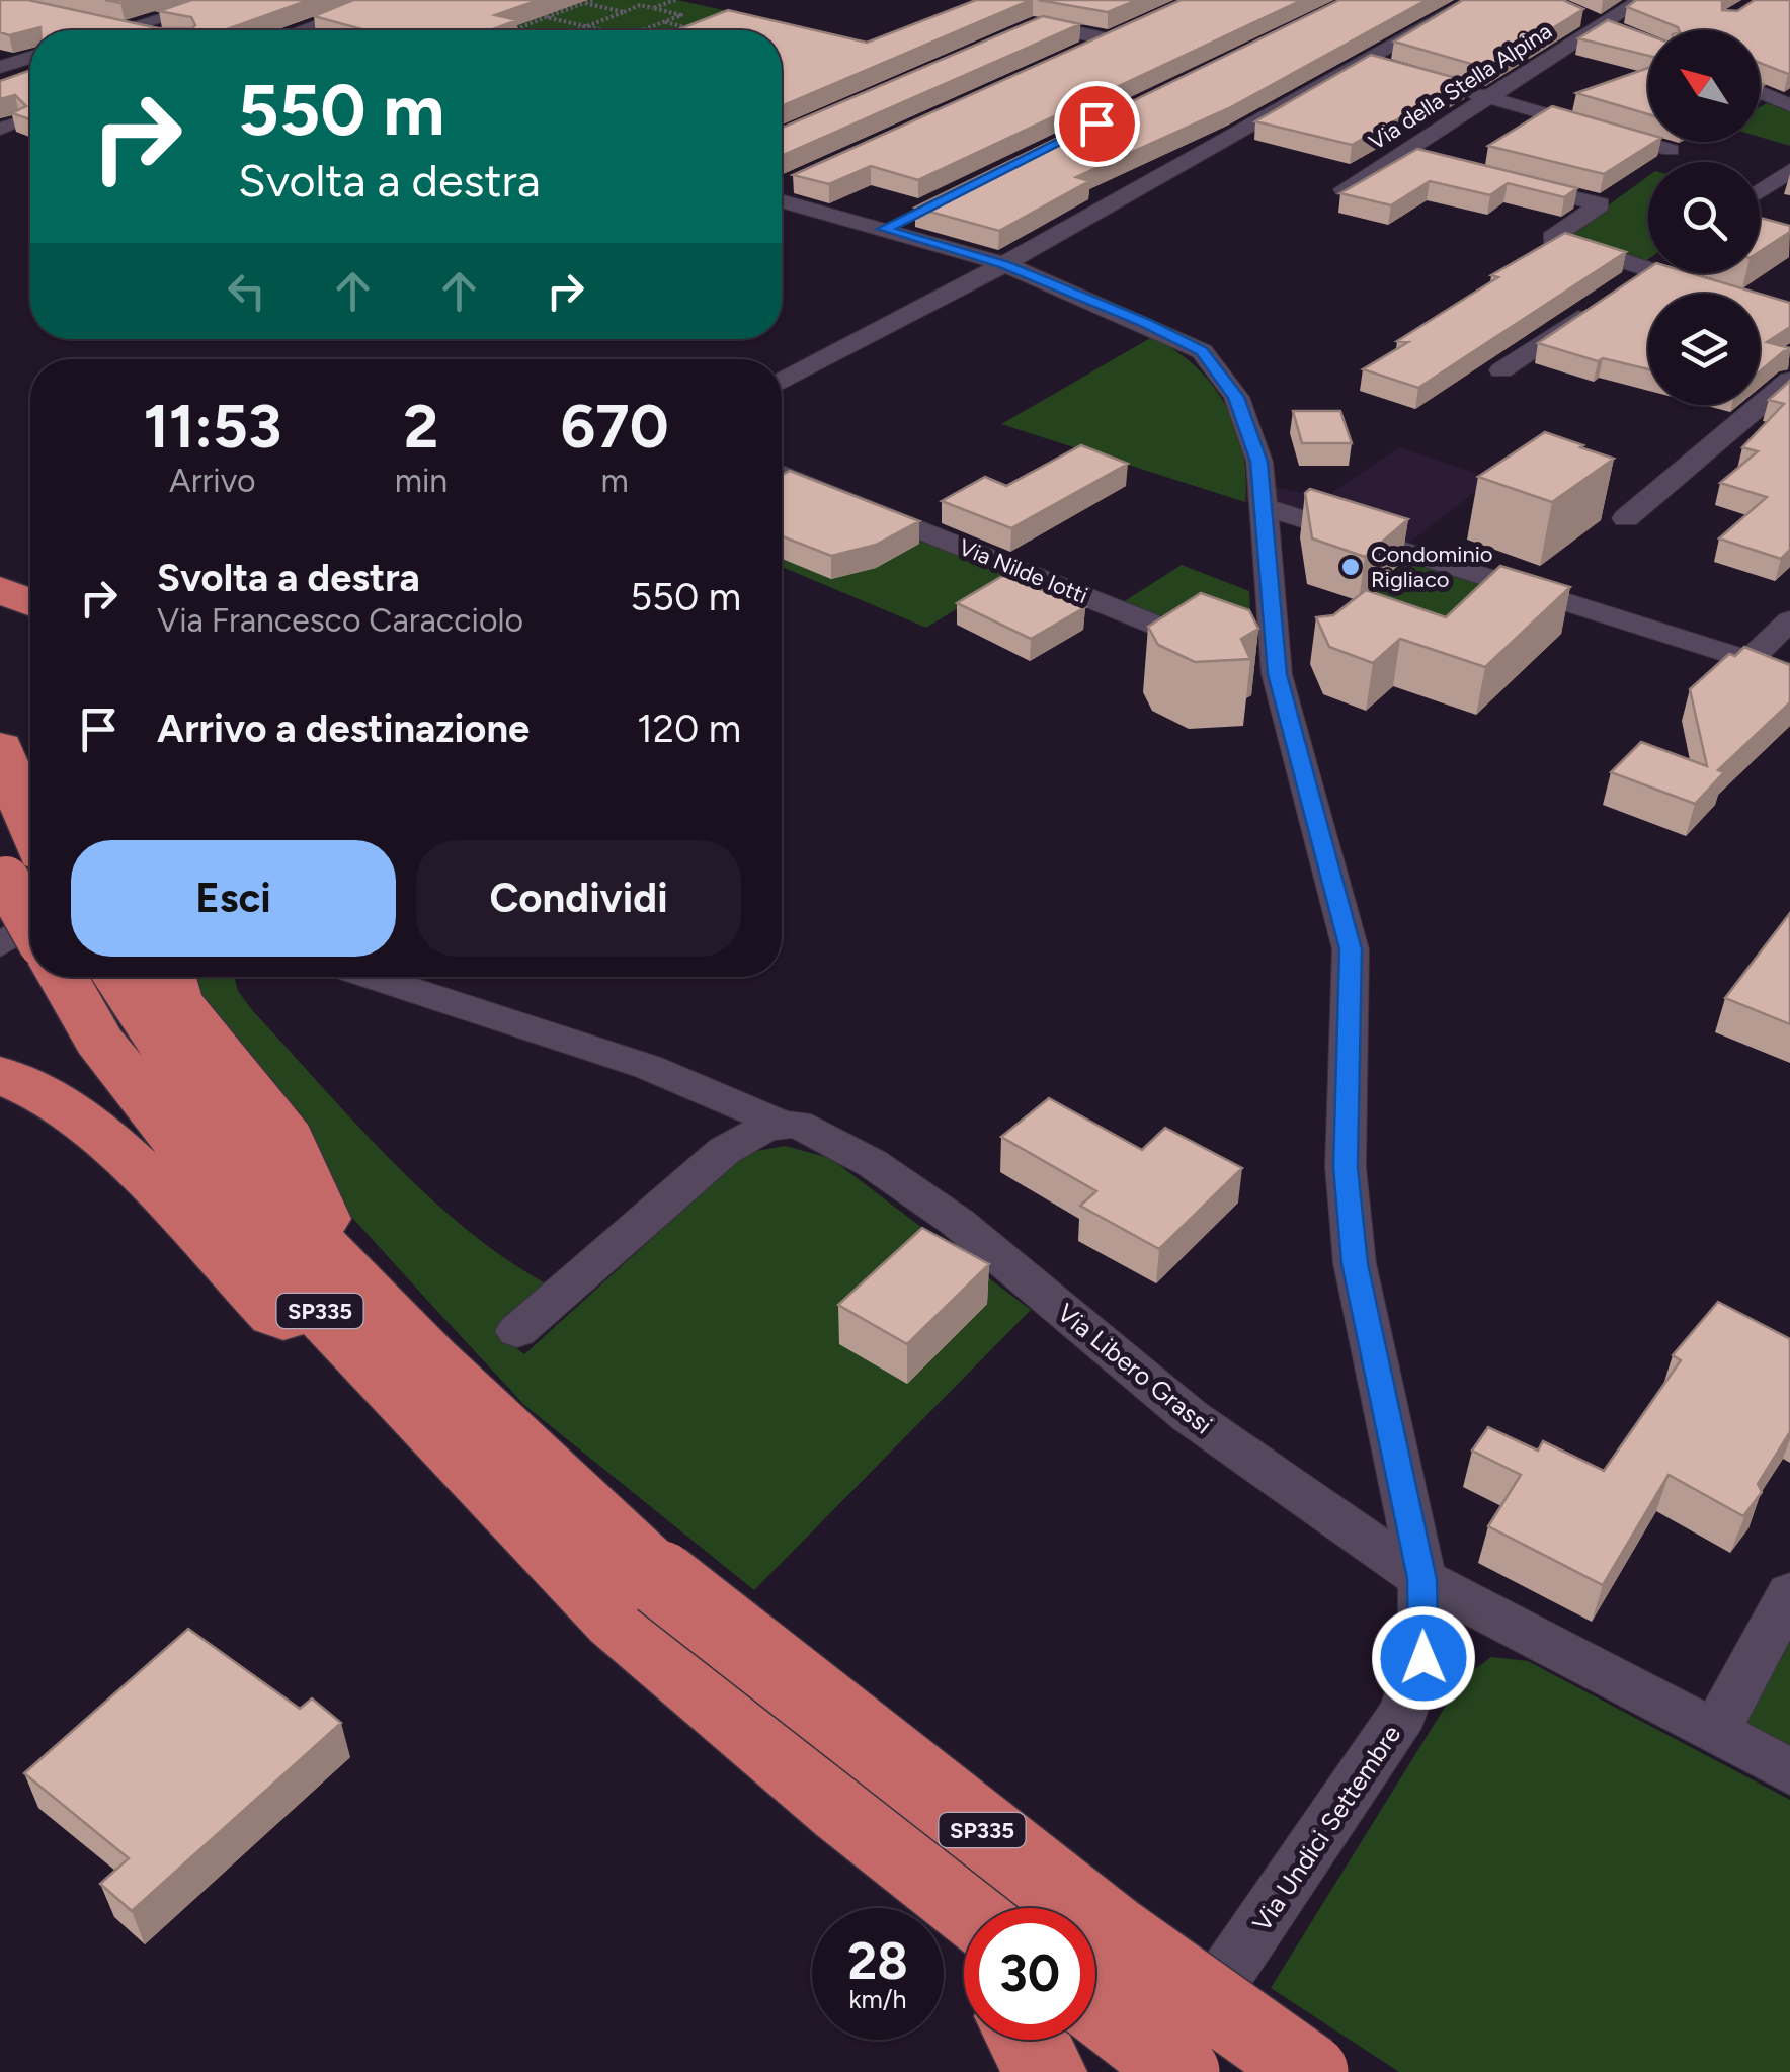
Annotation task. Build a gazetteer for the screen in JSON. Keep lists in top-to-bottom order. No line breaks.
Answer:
{"streets":{"highway":["SP335"],"street":["Via della Stella Alpina","Via Nilde Iotti","Via Libero Grassi","Via Undici Settembre"]},"crossings":[["Via Nilde Iotti","Via Undici Settembre"],["Via Libero Grassi","Via Undici Settembre"]],"places":["Condominio Rigliaco"],"north":"top left","page":{"turn":["550 m","Svolta a destra"],"eta":["11:53","Arrivo","2","min","670","m"],"list":[{"name":"Svolta a destra","note":"Via Francesco Caracciolo","value":"550 m"},{"name":"Arrivo a destinazione","value":"120 m"}],"buttons":["Esci","Condividi"],"speed":"28 km/h","limit":"30"}}
